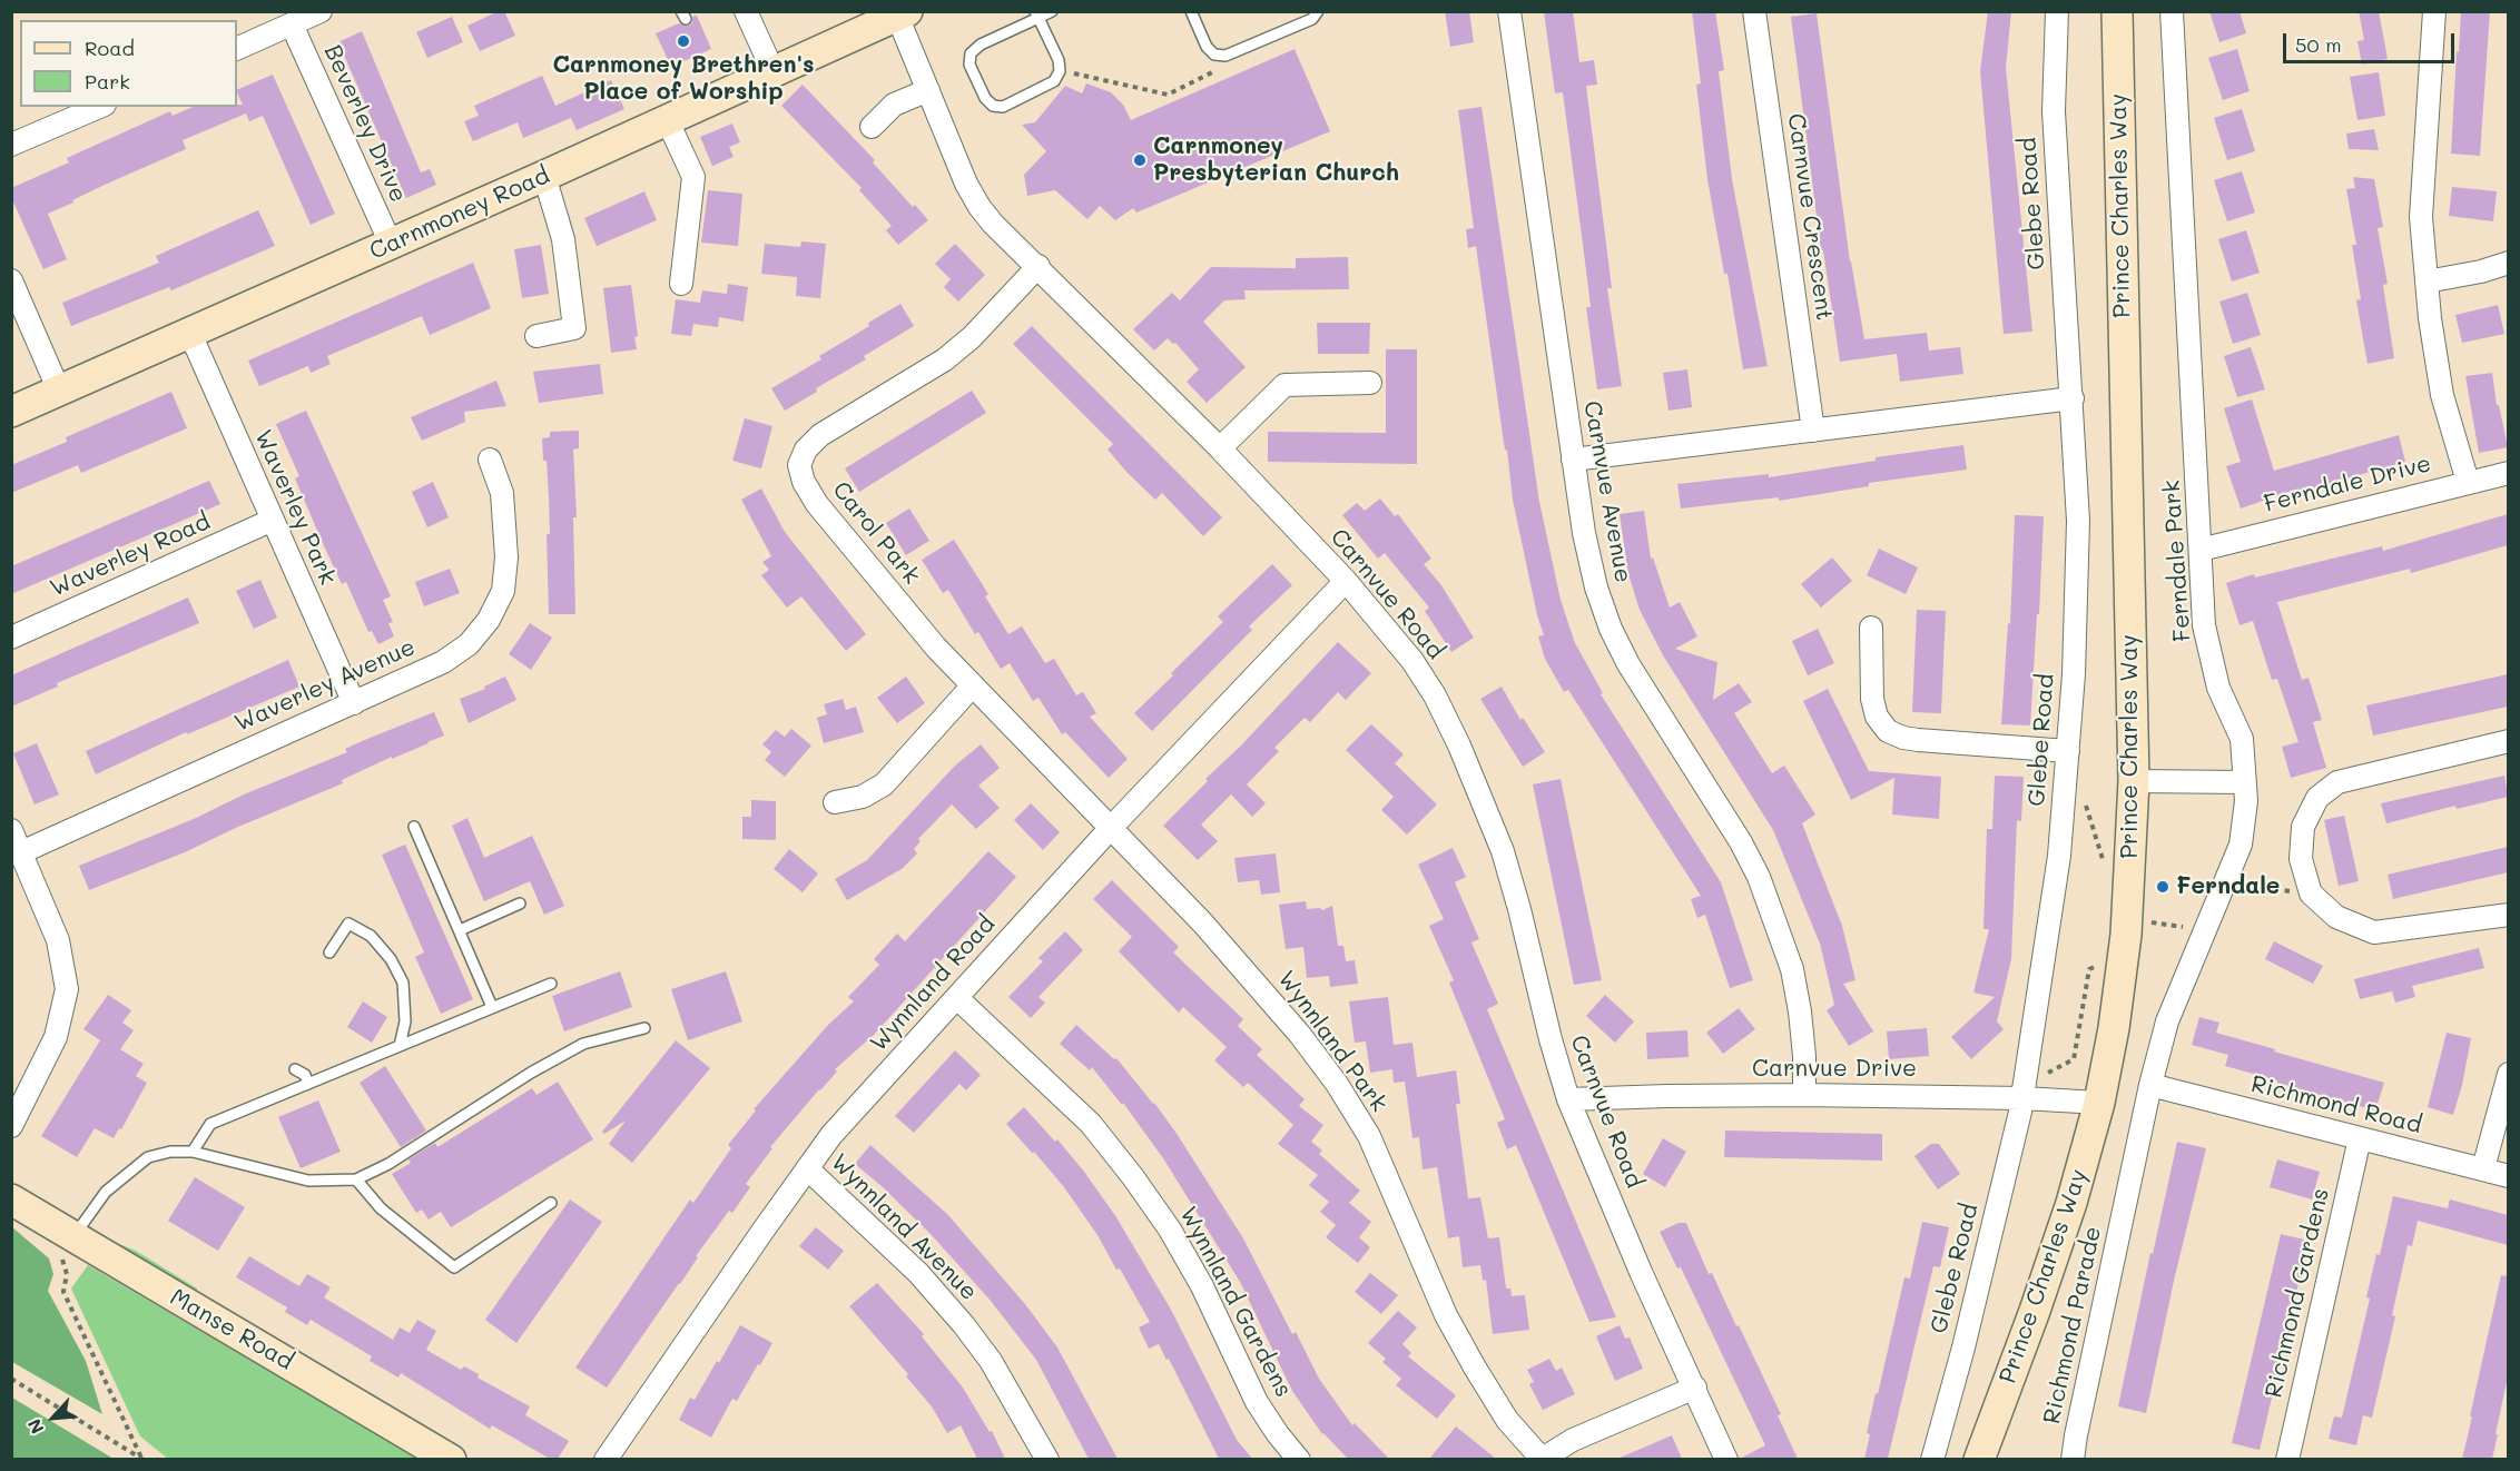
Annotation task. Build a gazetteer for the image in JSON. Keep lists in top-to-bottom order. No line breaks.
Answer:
{"streets":{"street":["Beverley Drive","Glebe Road","Prince Charles Way","Carnmoney Road","Carnvue Crescent","Ferndale Drive","Carnvue Avenue","Waverley Park","Carol Park","Waverley Road","Ferndale Park","Carnvue Road","Waverley Avenue","Wynnland Road","Wynnland Park","Carnvue Drive","Richmond Road","Wynnland Avenue","Richmond Gardens","Wynnland Gardens","Richmond Parade","Manse Road"]},"crossings":[["Beverley Drive","Carnmoney Road"],["Glebe Road","Carnvue Drive"],["Prince Charles Way","Carnvue Drive"],["Carnmoney Road","Waverley Park"],["Carnmoney Road","Carnvue Road"],["Ferndale Drive","Ferndale Park"],["Carnvue Avenue","Carnvue Drive"],["Waverley Park","Waverley Road"],["Waverley Park","Waverley Avenue"],["Carol Park","Carnvue Road"],["Carol Park","Wynnland Road"],["Carol Park","Wynnland Park"],["Ferndale Park","Richmond Road"],["Ferndale Park","Richmond Parade"],["Carnvue Road","Wynnland Road"],["Carnvue Road","Carnvue Drive"],["Wynnland Road","Wynnland Park"],["Wynnland Road","Wynnland Avenue"],["Wynnland Road","Wynnland Gardens"],["Richmond Road","Richmond Gardens"],["Richmond Road","Richmond Parade"]],"places":["Carnmoney Brethren's Place of Worship","Carnmoney Presbyterian Church","Ferndale"],"legend":["Road","Park"],"scale_bar":"50 m","north":"bottom left"}
